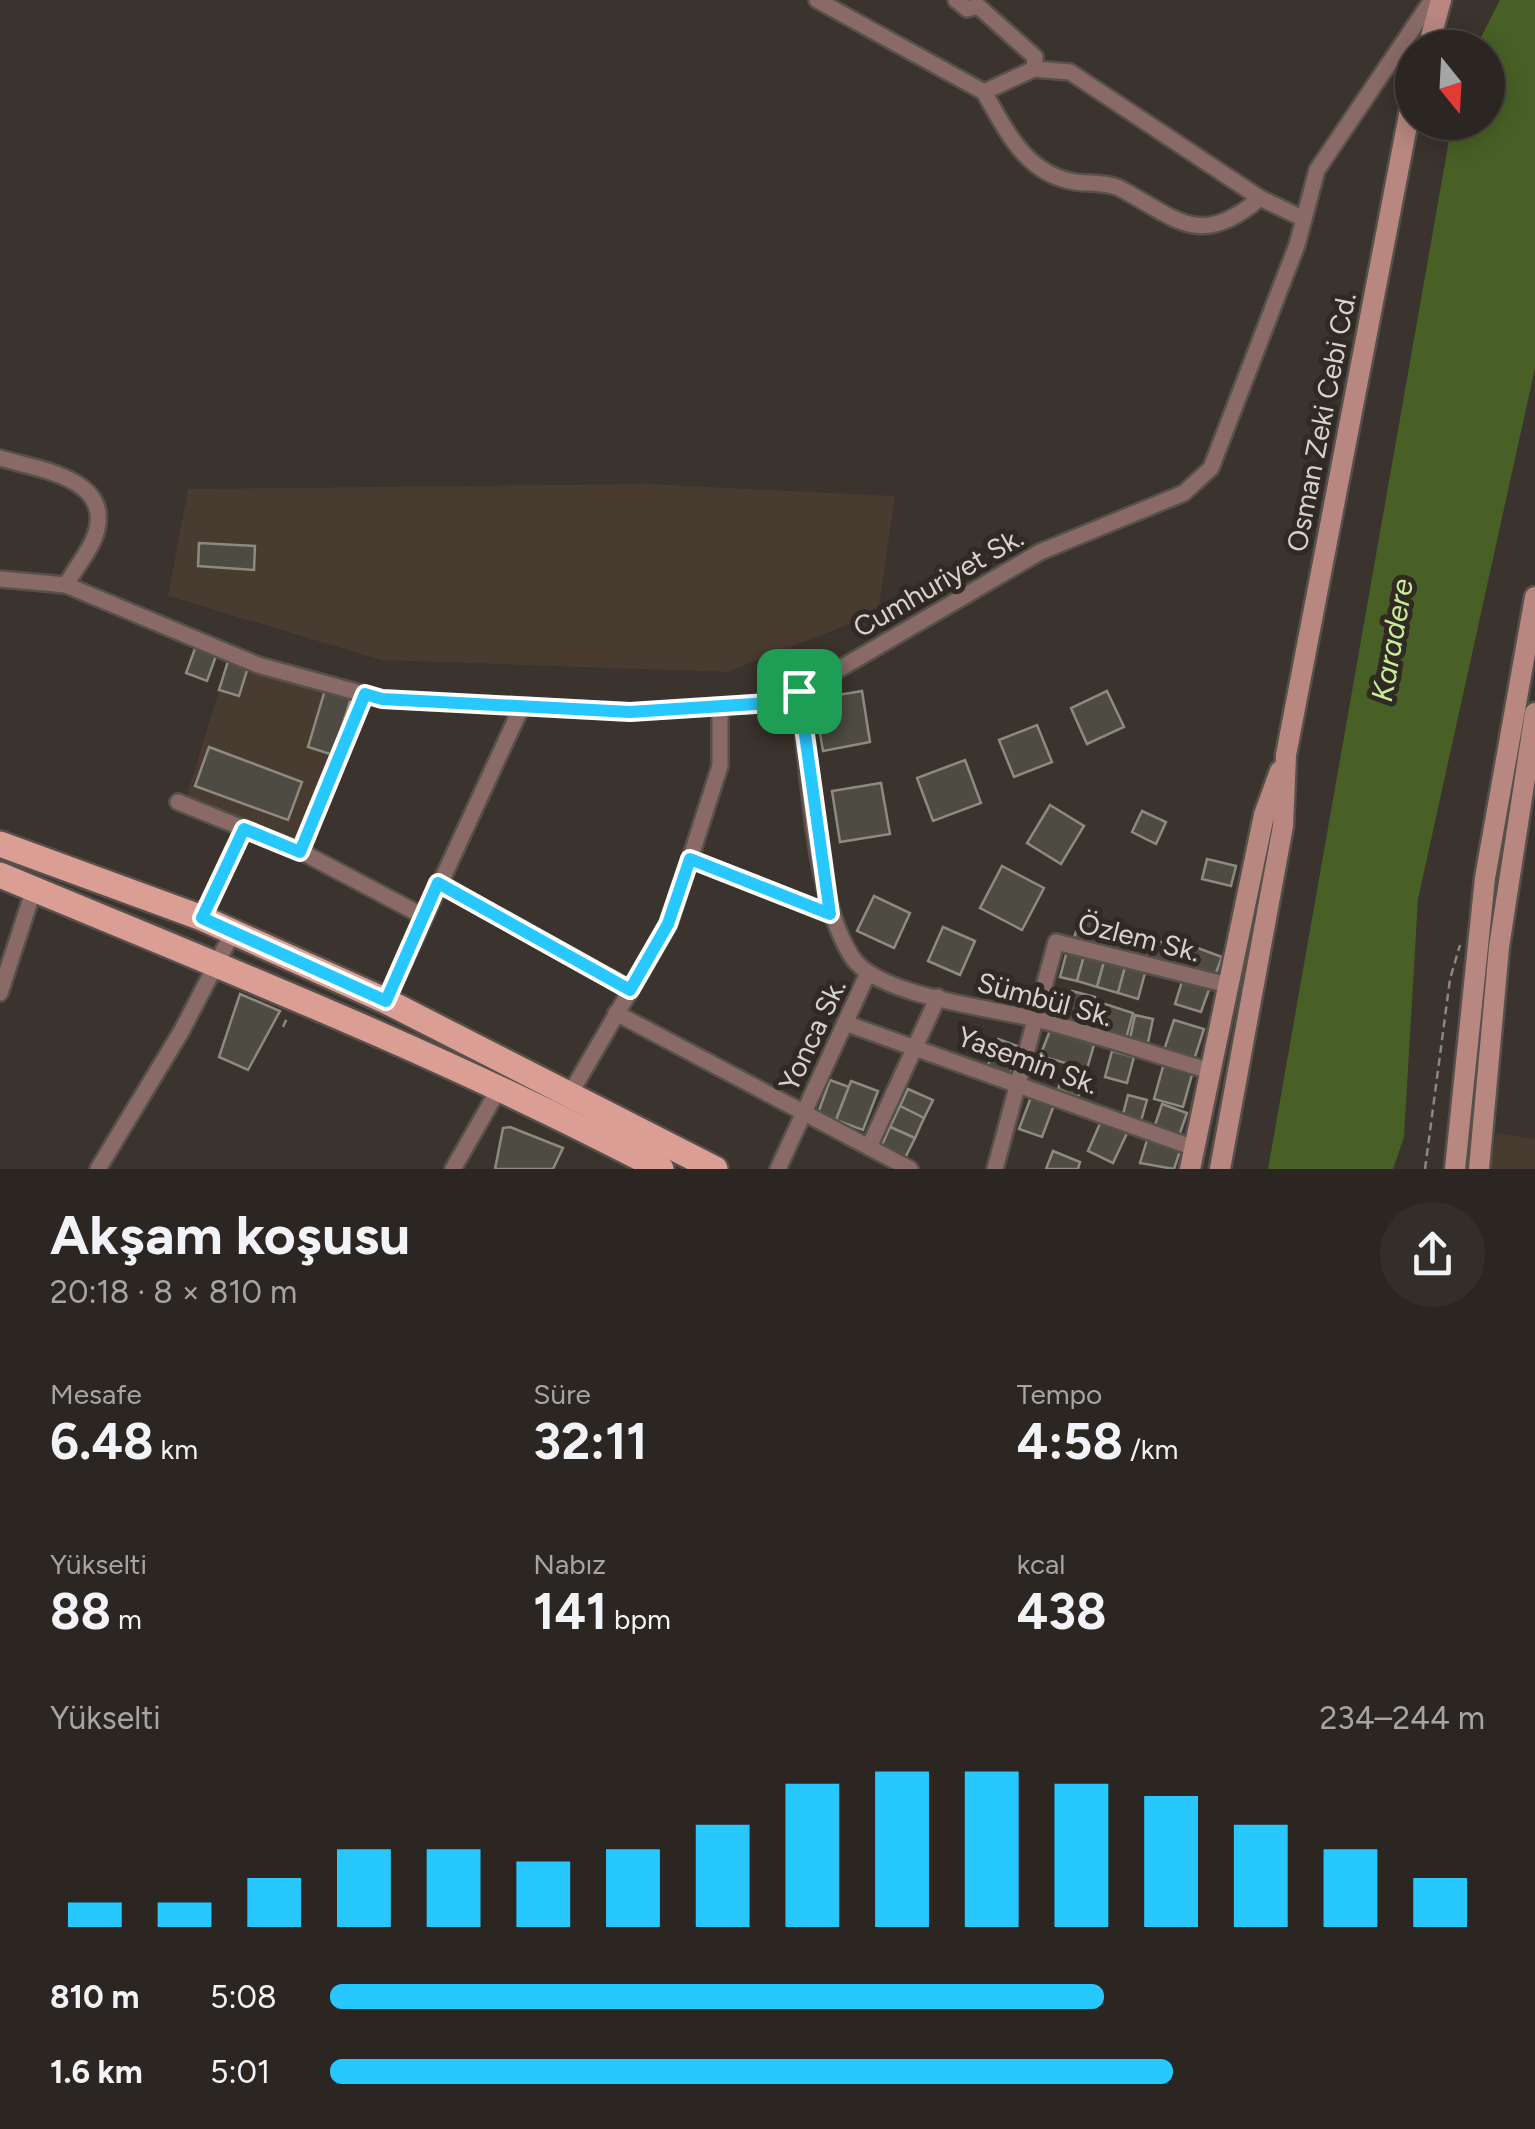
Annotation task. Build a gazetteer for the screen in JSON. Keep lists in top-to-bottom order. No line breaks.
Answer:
{"streets":{"street":["Osman Zeki Cebi Cd.","Cumhuriyet Sk.","Özlem Sk.","Sümbül Sk.","Yonca Sk.","Yasemin Sk."]},"crossings":[["Osman Zeki Cebi Cd.","Özlem Sk."],["Osman Zeki Cebi Cd.","Sümbül Sk."],["Osman Zeki Cebi Cd.","Yasemin Sk."],["Cumhuriyet Sk.","Yonca Sk."],["Özlem Sk.","Sümbül Sk."],["Sümbül Sk.","Yonca Sk."],["Yonca Sk.","Yasemin Sk."]],"water":["Karadere"],"north":"bottom","page":{"heading":["Akşam koşusu","20:18 · 8 × 810 m"],"stats":[["Mesafe","6.48 km"],["Süre","32:11"],["Tempo","4:58 /km"],["Yükselti","88 m"],["Nabız","141 bpm"],["kcal","438"]],"chart":["Yükselti","234–244 m"],"list":[{"name":"810 m","note":"5:08"},{"name":"1.6 km","note":"5:01"}]}}
